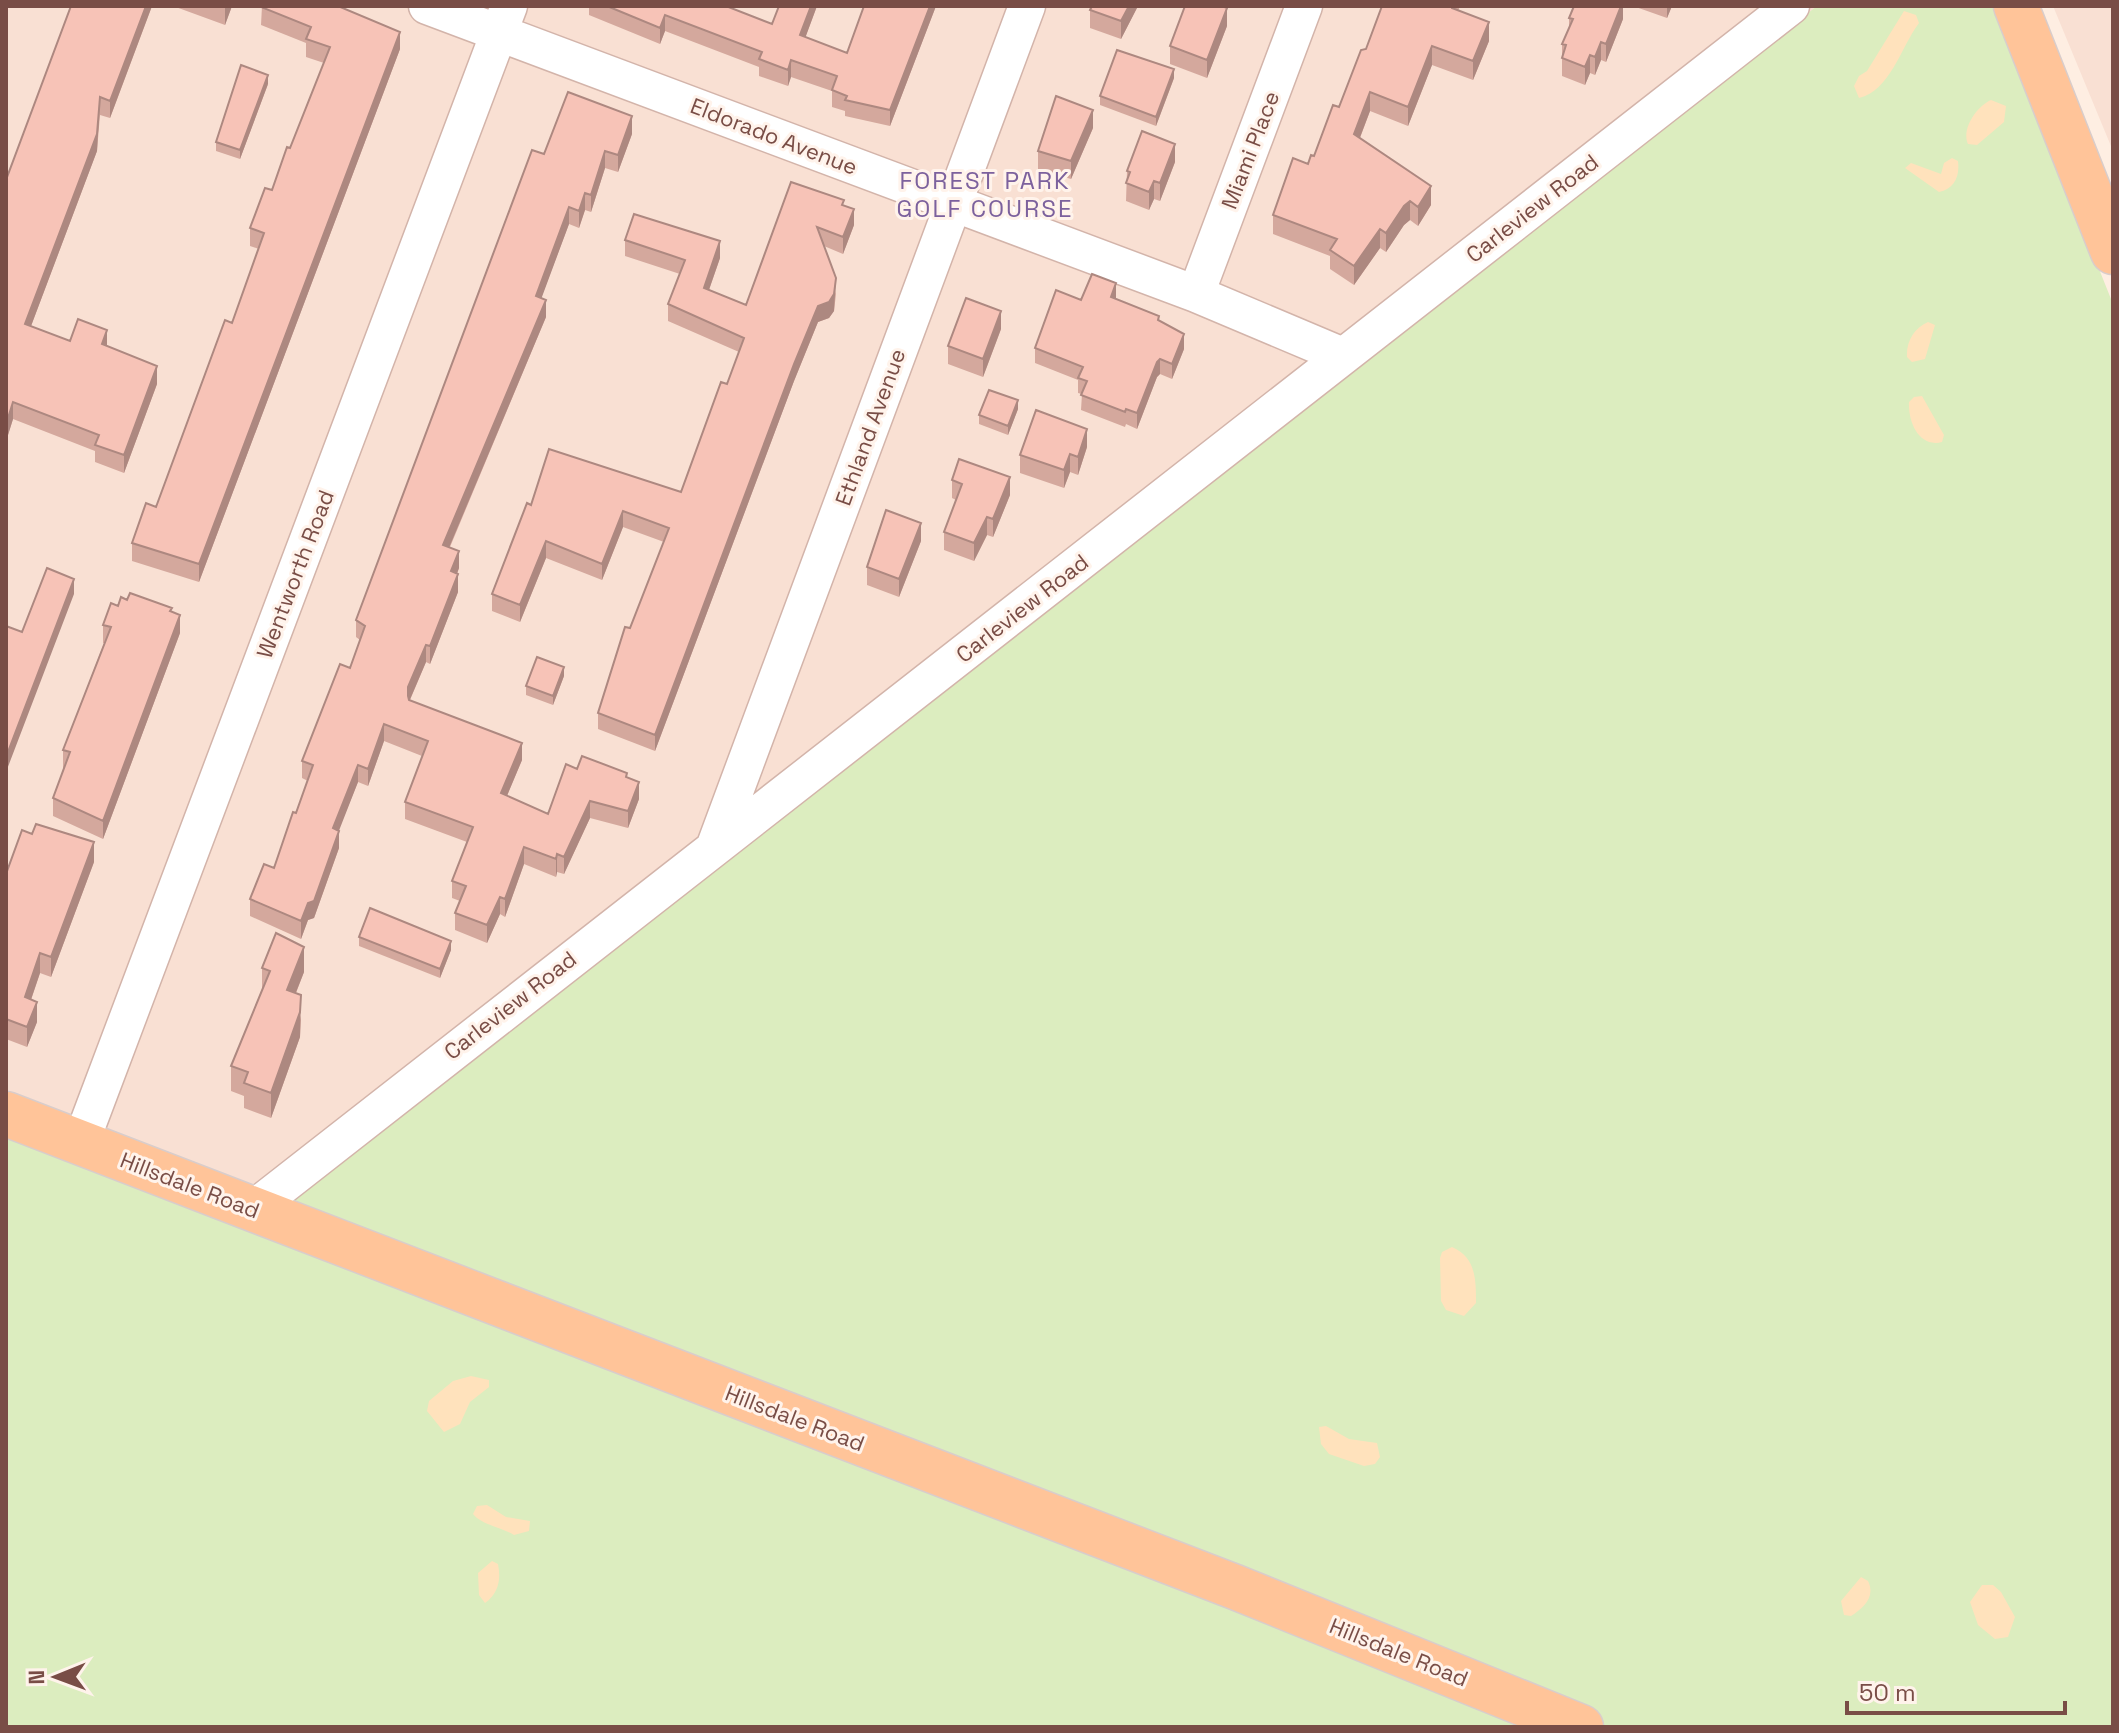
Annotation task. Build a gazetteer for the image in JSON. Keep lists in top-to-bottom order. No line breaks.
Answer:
{"streets":{"main road":["Hillsdale Road"],"street":["Eldorado Avenue","Miami Place","Carleview Road","Ethland Avenue","Wentworth Road"]},"crossings":[["Eldorado Avenue","Miami Place"],["Eldorado Avenue","Carleview Road"],["Eldorado Avenue","Ethland Avenue"],["Eldorado Avenue","Wentworth Road"],["Carleview Road","Ethland Avenue"],["Carleview Road","Hillsdale Road"],["Wentworth Road","Hillsdale Road"]],"districts":["FOREST PARK GOLF COURSE"],"scale_bar":"50 m","north":"left"}
